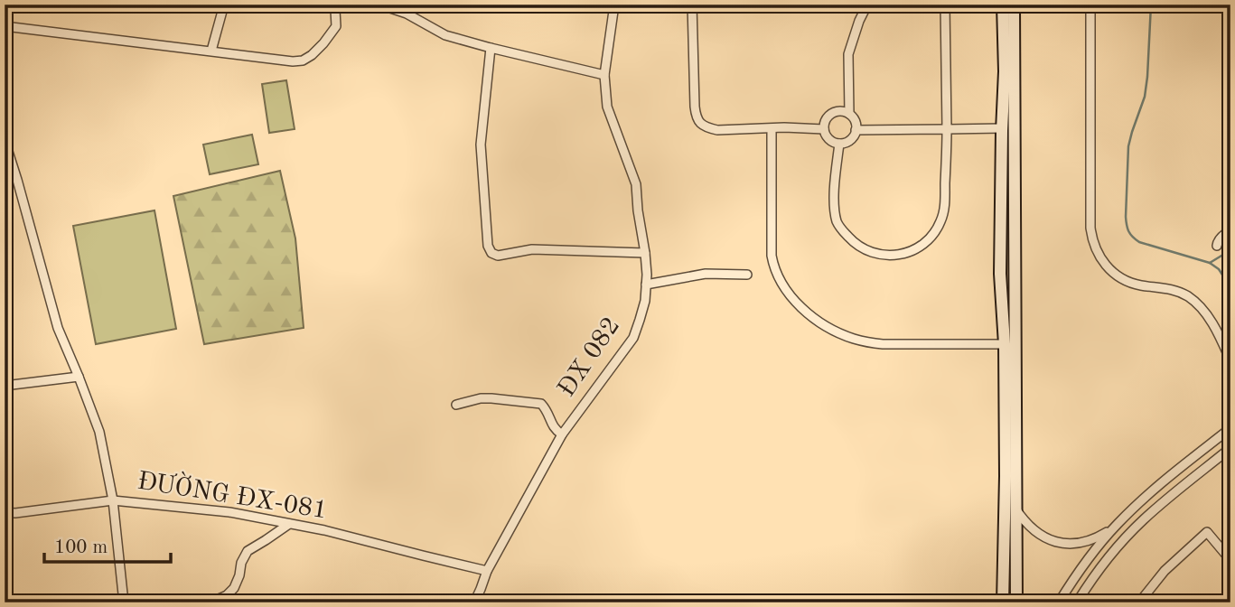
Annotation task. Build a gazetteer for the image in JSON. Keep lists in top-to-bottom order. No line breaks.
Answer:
{"streets":{"street":["ĐX 082","ĐƯỜNG ĐX-081"]},"crossings":[["ĐX 082","ĐƯỜNG ĐX-081"]],"scale_bar":"100 m"}
